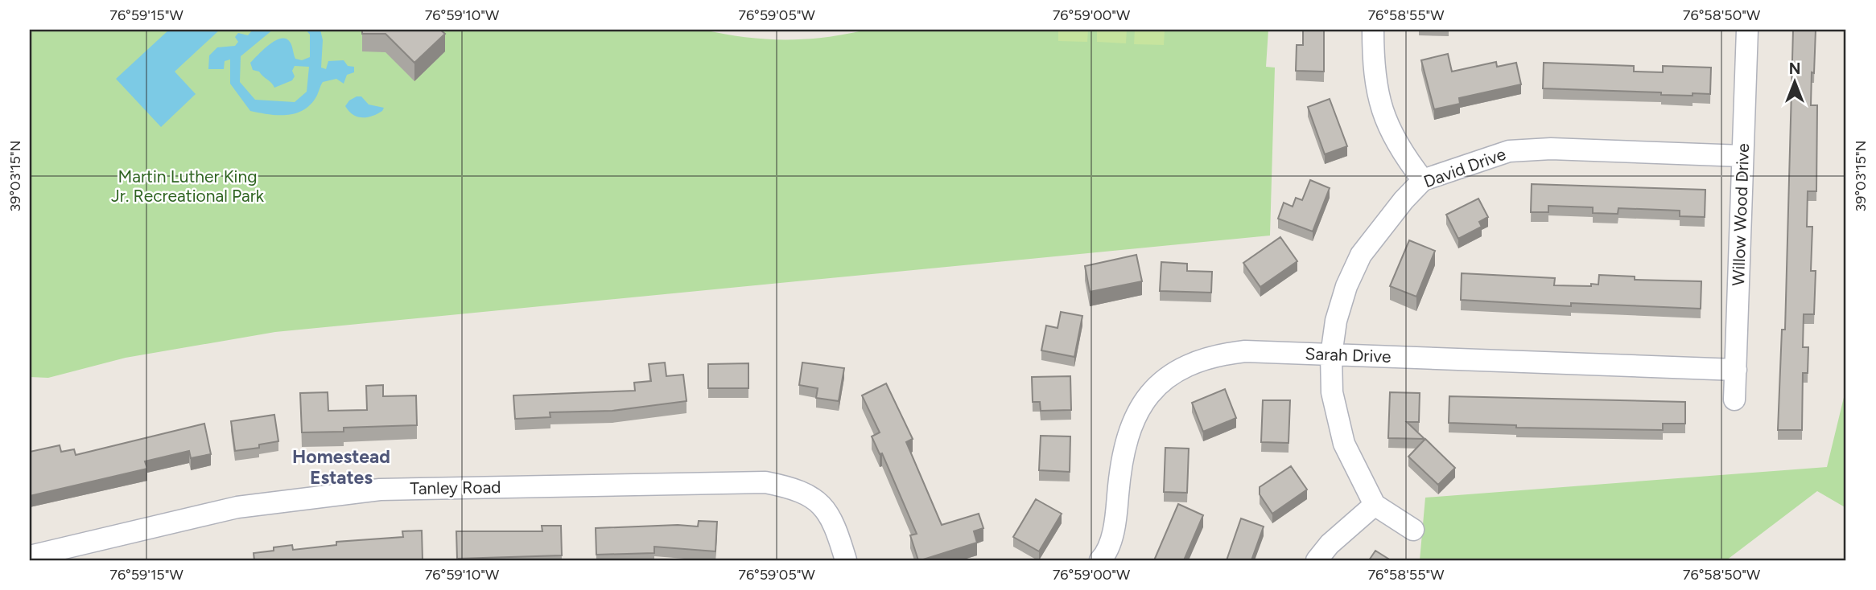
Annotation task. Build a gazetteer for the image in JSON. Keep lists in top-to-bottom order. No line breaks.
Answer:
{"streets":{"street":["David Drive","Willow Wood Drive","Sarah Drive","Tanley Road"]},"crossings":[["David Drive","Willow Wood Drive"],["David Drive","Sarah Drive"],["Willow Wood Drive","Sarah Drive"]],"districts":["Homestead Estates"],"parks":["Martin Luther King Jr. Recreational Park"],"north":"top","coordinates":["76°59'15\"W","76°59'10\"W","76°59'05\"W","76°59'00\"W","76°58'55\"W","76°58'50\"W","39°03'15\"N"]}
